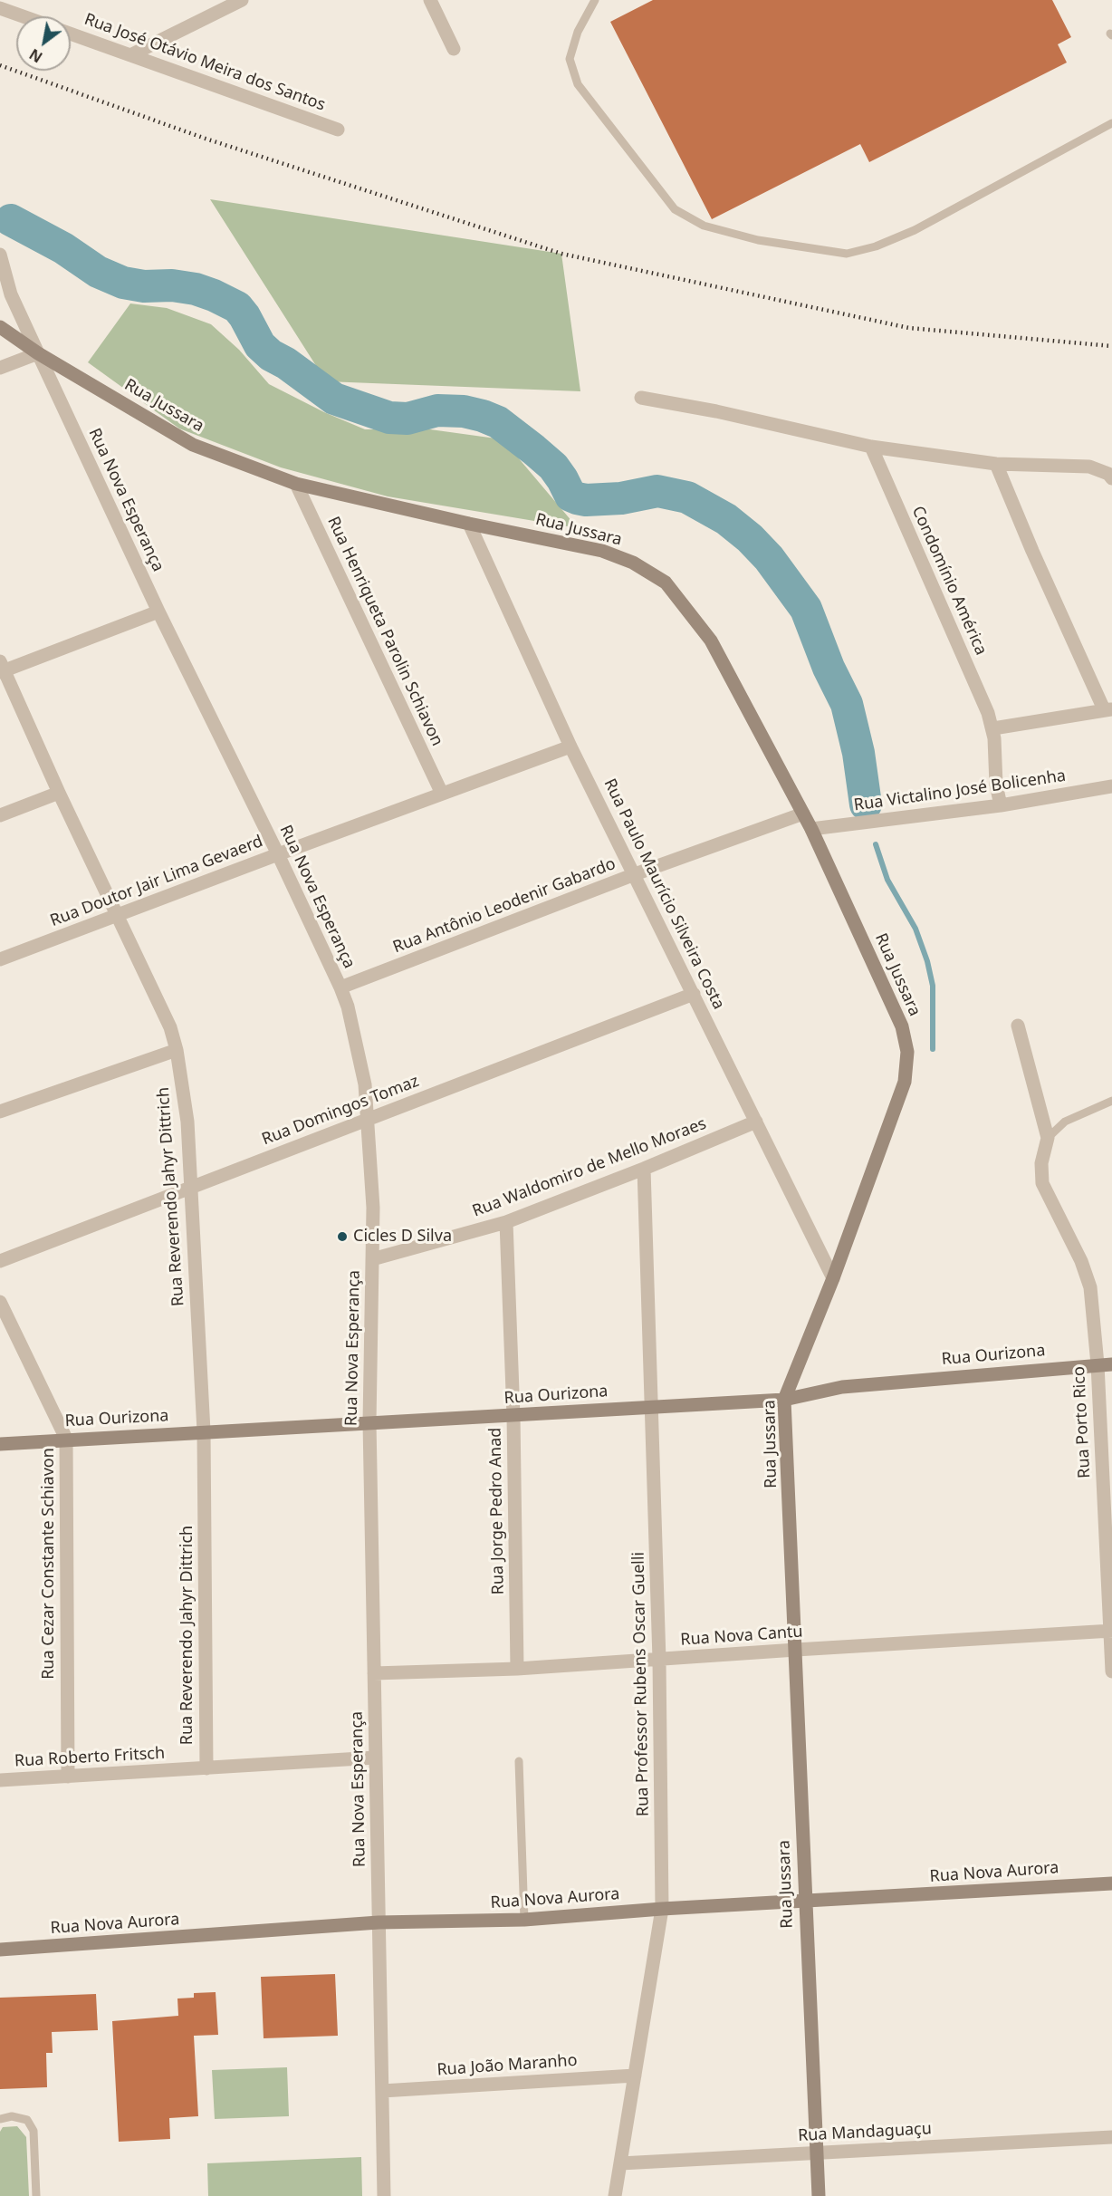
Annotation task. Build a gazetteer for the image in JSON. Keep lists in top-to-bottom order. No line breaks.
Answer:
{"streets":{"street":["Rua José Otávio Meira dos Santos","Rua Jussara","Rua Nova Esperança","Condomínio América","Rua Henriqueta Parolin Schiavon","Rua Victalino José Bolicenha","Rua Doutor Jair Lima Gevaerd","Rua Paulo Maurício Silveira Costa","Rua Antônio Leodenir Gabardo","Rua Domingos Tomaz","Rua Waldomiro de Mello Moraes","Rua Reverendo Jahyr Dittrich","Rua Ourizona","Rua Porto Rico","Rua Jorge Pedro Anad","Rua Cezar Constante Schiavon","Rua Nova Cantu","Rua Professor Rubens Oscar Guelli","Rua Roberto Fritsch","Rua Nova Aurora","Rua João Maranho","Rua Mandaguaçu"]},"crossings":[["Rua Jussara","Rua Nova Esperança"],["Rua Jussara","Rua Henriqueta Parolin Schiavon"],["Rua Jussara","Rua Victalino José Bolicenha"],["Rua Jussara","Rua Paulo Maurício Silveira Costa"],["Rua Jussara","Rua Antônio Leodenir Gabardo"],["Rua Jussara","Rua Ourizona"],["Rua Jussara","Rua Nova Cantu"],["Rua Jussara","Rua Nova Aurora"],["Rua Jussara","Rua Mandaguaçu"],["Rua Nova Esperança","Rua Doutor Jair Lima Gevaerd"],["Rua Nova Esperança","Rua Antônio Leodenir Gabardo"],["Rua Nova Esperança","Rua Domingos Tomaz"],["Rua Nova Esperança","Rua Waldomiro de Mello Moraes"],["Rua Nova Esperança","Rua Ourizona"],["Rua Nova Esperança","Rua Nova Cantu"],["Rua Nova Esperança","Rua Roberto Fritsch"],["Rua Nova Esperança","Rua Nova Aurora"],["Rua Nova Esperança","Rua João Maranho"],["Condomínio América","Rua Victalino José Bolicenha"],["Rua Henriqueta Parolin Schiavon","Rua Doutor Jair Lima Gevaerd"],["Rua Doutor Jair Lima Gevaerd","Rua Paulo Maurício Silveira Costa"],["Rua Doutor Jair Lima Gevaerd","Rua Reverendo Jahyr Dittrich"],["Rua Paulo Maurício Silveira Costa","Rua Antônio Leodenir Gabardo"],["Rua Paulo Maurício Silveira Costa","Rua Domingos Tomaz"],["Rua Paulo Maurício Silveira Costa","Rua Waldomiro de Mello Moraes"],["Rua Domingos Tomaz","Rua Reverendo Jahyr Dittrich"],["Rua Waldomiro de Mello Moraes","Rua Jorge Pedro Anad"],["Rua Waldomiro de Mello Moraes","Rua Professor Rubens Oscar Guelli"],["Rua Reverendo Jahyr Dittrich","Rua Ourizona"],["Rua Reverendo Jahyr Dittrich","Rua Roberto Fritsch"],["Rua Ourizona","Rua Porto Rico"],["Rua Ourizona","Rua Jorge Pedro Anad"],["Rua Ourizona","Rua Cezar Constante Schiavon"],["Rua Ourizona","Rua Professor Rubens Oscar Guelli"],["Rua Porto Rico","Rua Nova Cantu"],["Rua Jorge Pedro Anad","Rua Nova Cantu"],["Rua Cezar Constante Schiavon","Rua Roberto Fritsch"],["Rua Nova Cantu","Rua Professor Rubens Oscar Guelli"],["Rua Professor Rubens Oscar Guelli","Rua Nova Aurora"],["Rua Professor Rubens Oscar Guelli","Rua João Maranho"],["Rua Professor Rubens Oscar Guelli","Rua Mandaguaçu"]],"places":["Cicles D Silva"],"north":"bottom left"}
